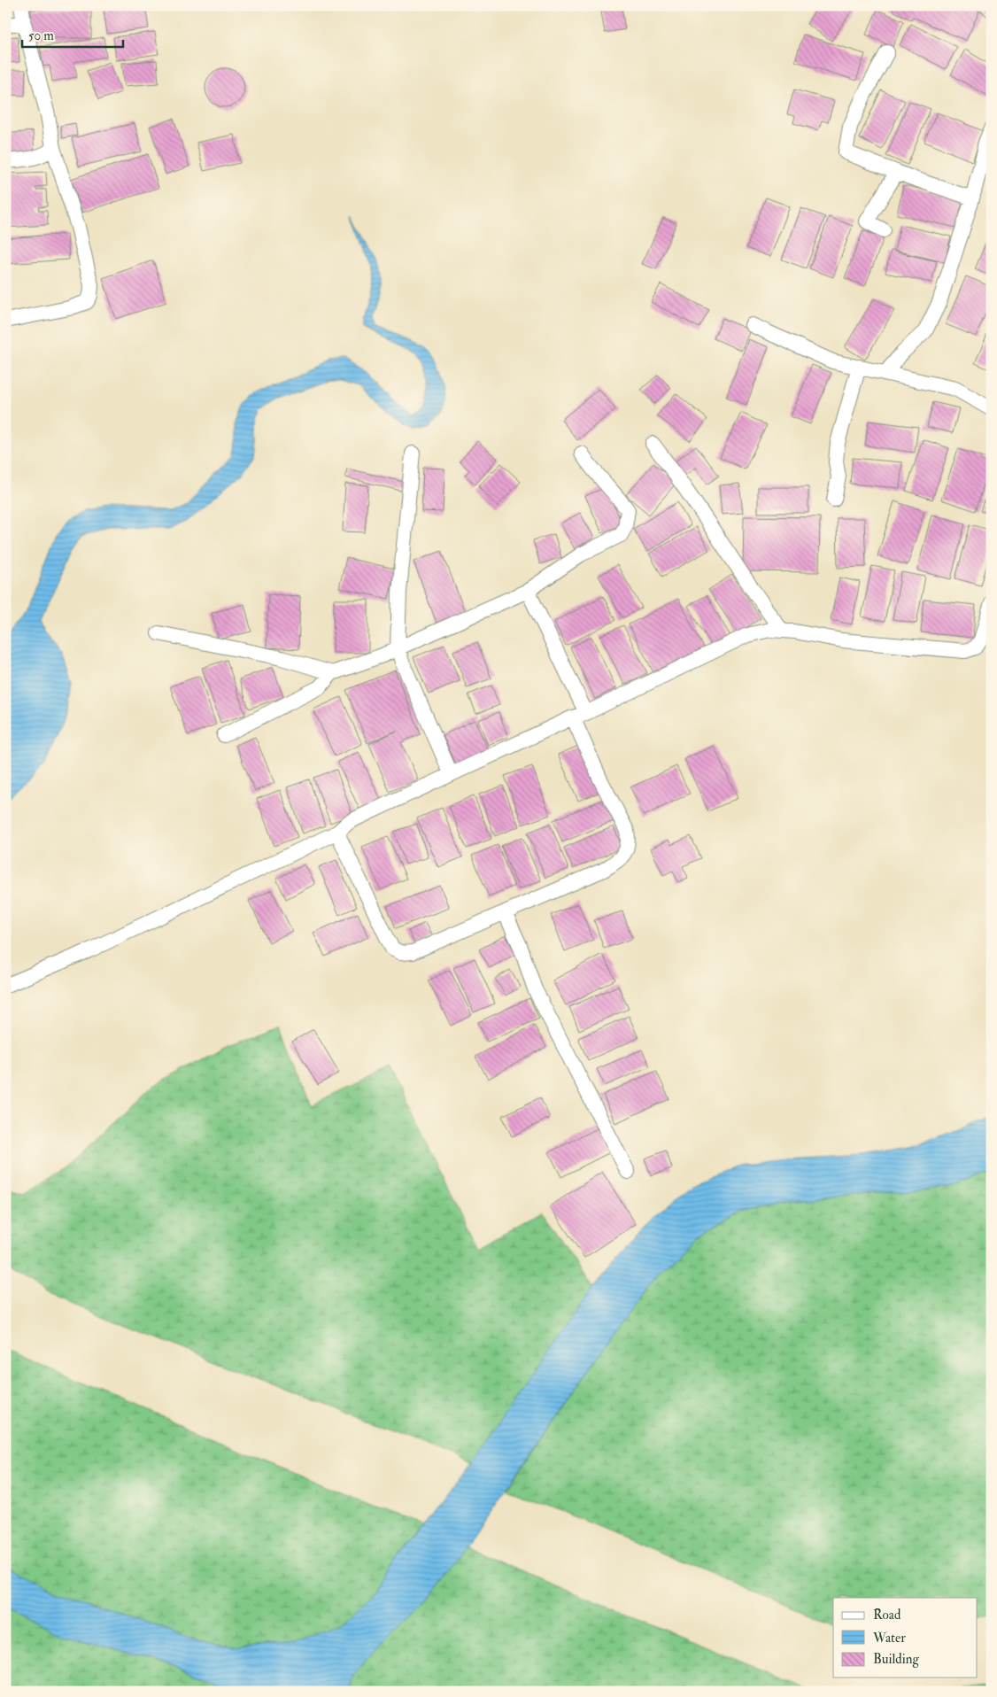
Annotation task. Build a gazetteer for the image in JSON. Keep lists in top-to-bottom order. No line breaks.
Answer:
{"legend":["Road","Water","Building"],"scale_bar":"50 m"}
